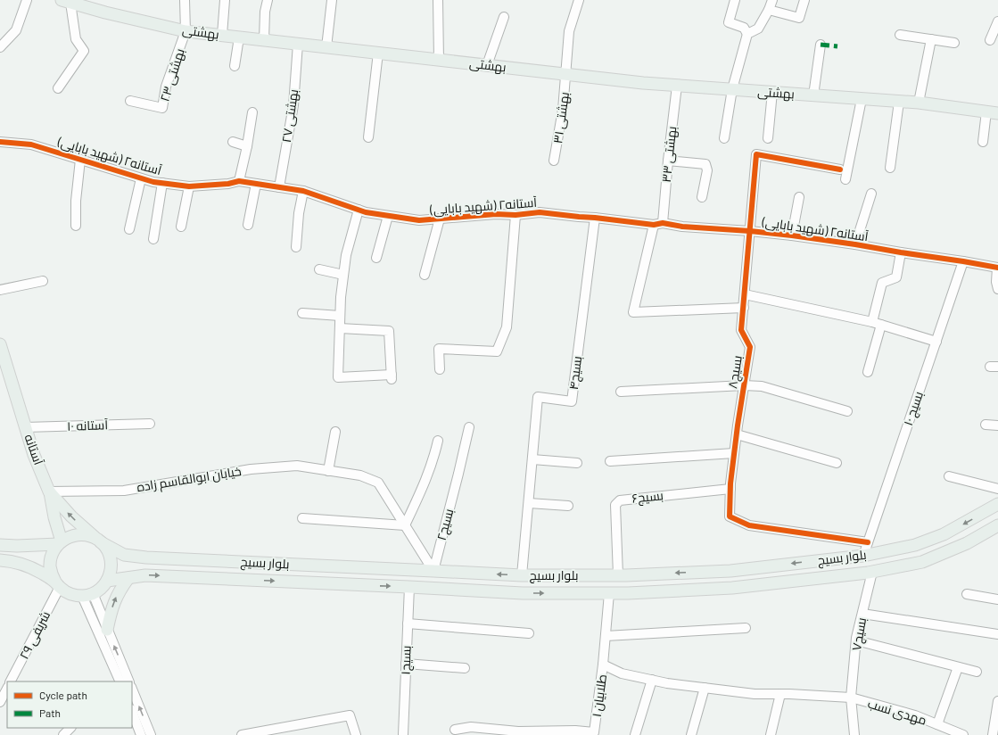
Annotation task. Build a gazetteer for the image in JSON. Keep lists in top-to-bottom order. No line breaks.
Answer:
{"streets":{"main road":["بهشتی","آستانه","بلوار بسیج"],"street":["بهشتی ۲۳","بهشتی ۲۷","بهشتی ۳۱","بهشتی ۳۳","آستانه۲ (شهید بابایی)","بسیج۸","بسیج۴","بسیج ۱۰","آستانه ۱۰","خیابان ابوالقاسم زاده","بسیج۶","بسیج۲","بسیج۷","شریفی ۲۹","بسیج۱","طلابیان ۱","مهدی نسب"]},"crossings":[["بهشتی","بهشتی ۲۳"],["بهشتی","بهشتی ۲۷"],["بهشتی","بهشتی ۳۱"],["بهشتی","بهشتی ۳۳"],["بهشتی ۲۷","آستانه۲ (شهید بابایی)"],["بهشتی ۳۳","آستانه۲ (شهید بابایی)"],["بهشتی ۳۳","بسیج۸"],["آستانه۲ (شهید بابایی)","بسیج۸"],["آستانه۲ (شهید بابایی)","بسیج۴"],["آستانه۲ (شهید بابایی)","بسیج ۱۰"],["بسیج۸","بسیج ۱۰"],["بسیج۸","بسیج۶"],["بسیج۴","بلوار بسیج"],["بسیج ۱۰","بلوار بسیج"],["آستانه ۱۰","آستانه"],["آستانه","خیابان ابوالقاسم زاده"],["آستانه","بلوار بسیج"],["آستانه","شریفی ۲۹"],["خیابان ابوالقاسم زاده","بسیج۲"],["بسیج۶","بلوار بسیج"],["بسیج۲","بلوار بسیج"],["بلوار بسیج","بسیج۷"],["بلوار بسیج","شریفی ۲۹"],["بلوار بسیج","بسیج۱"],["بسیج۷","مهدی نسب"],["طلابیان ۱","مهدی نسب"]],"legend":["Cycle path","Path"]}
